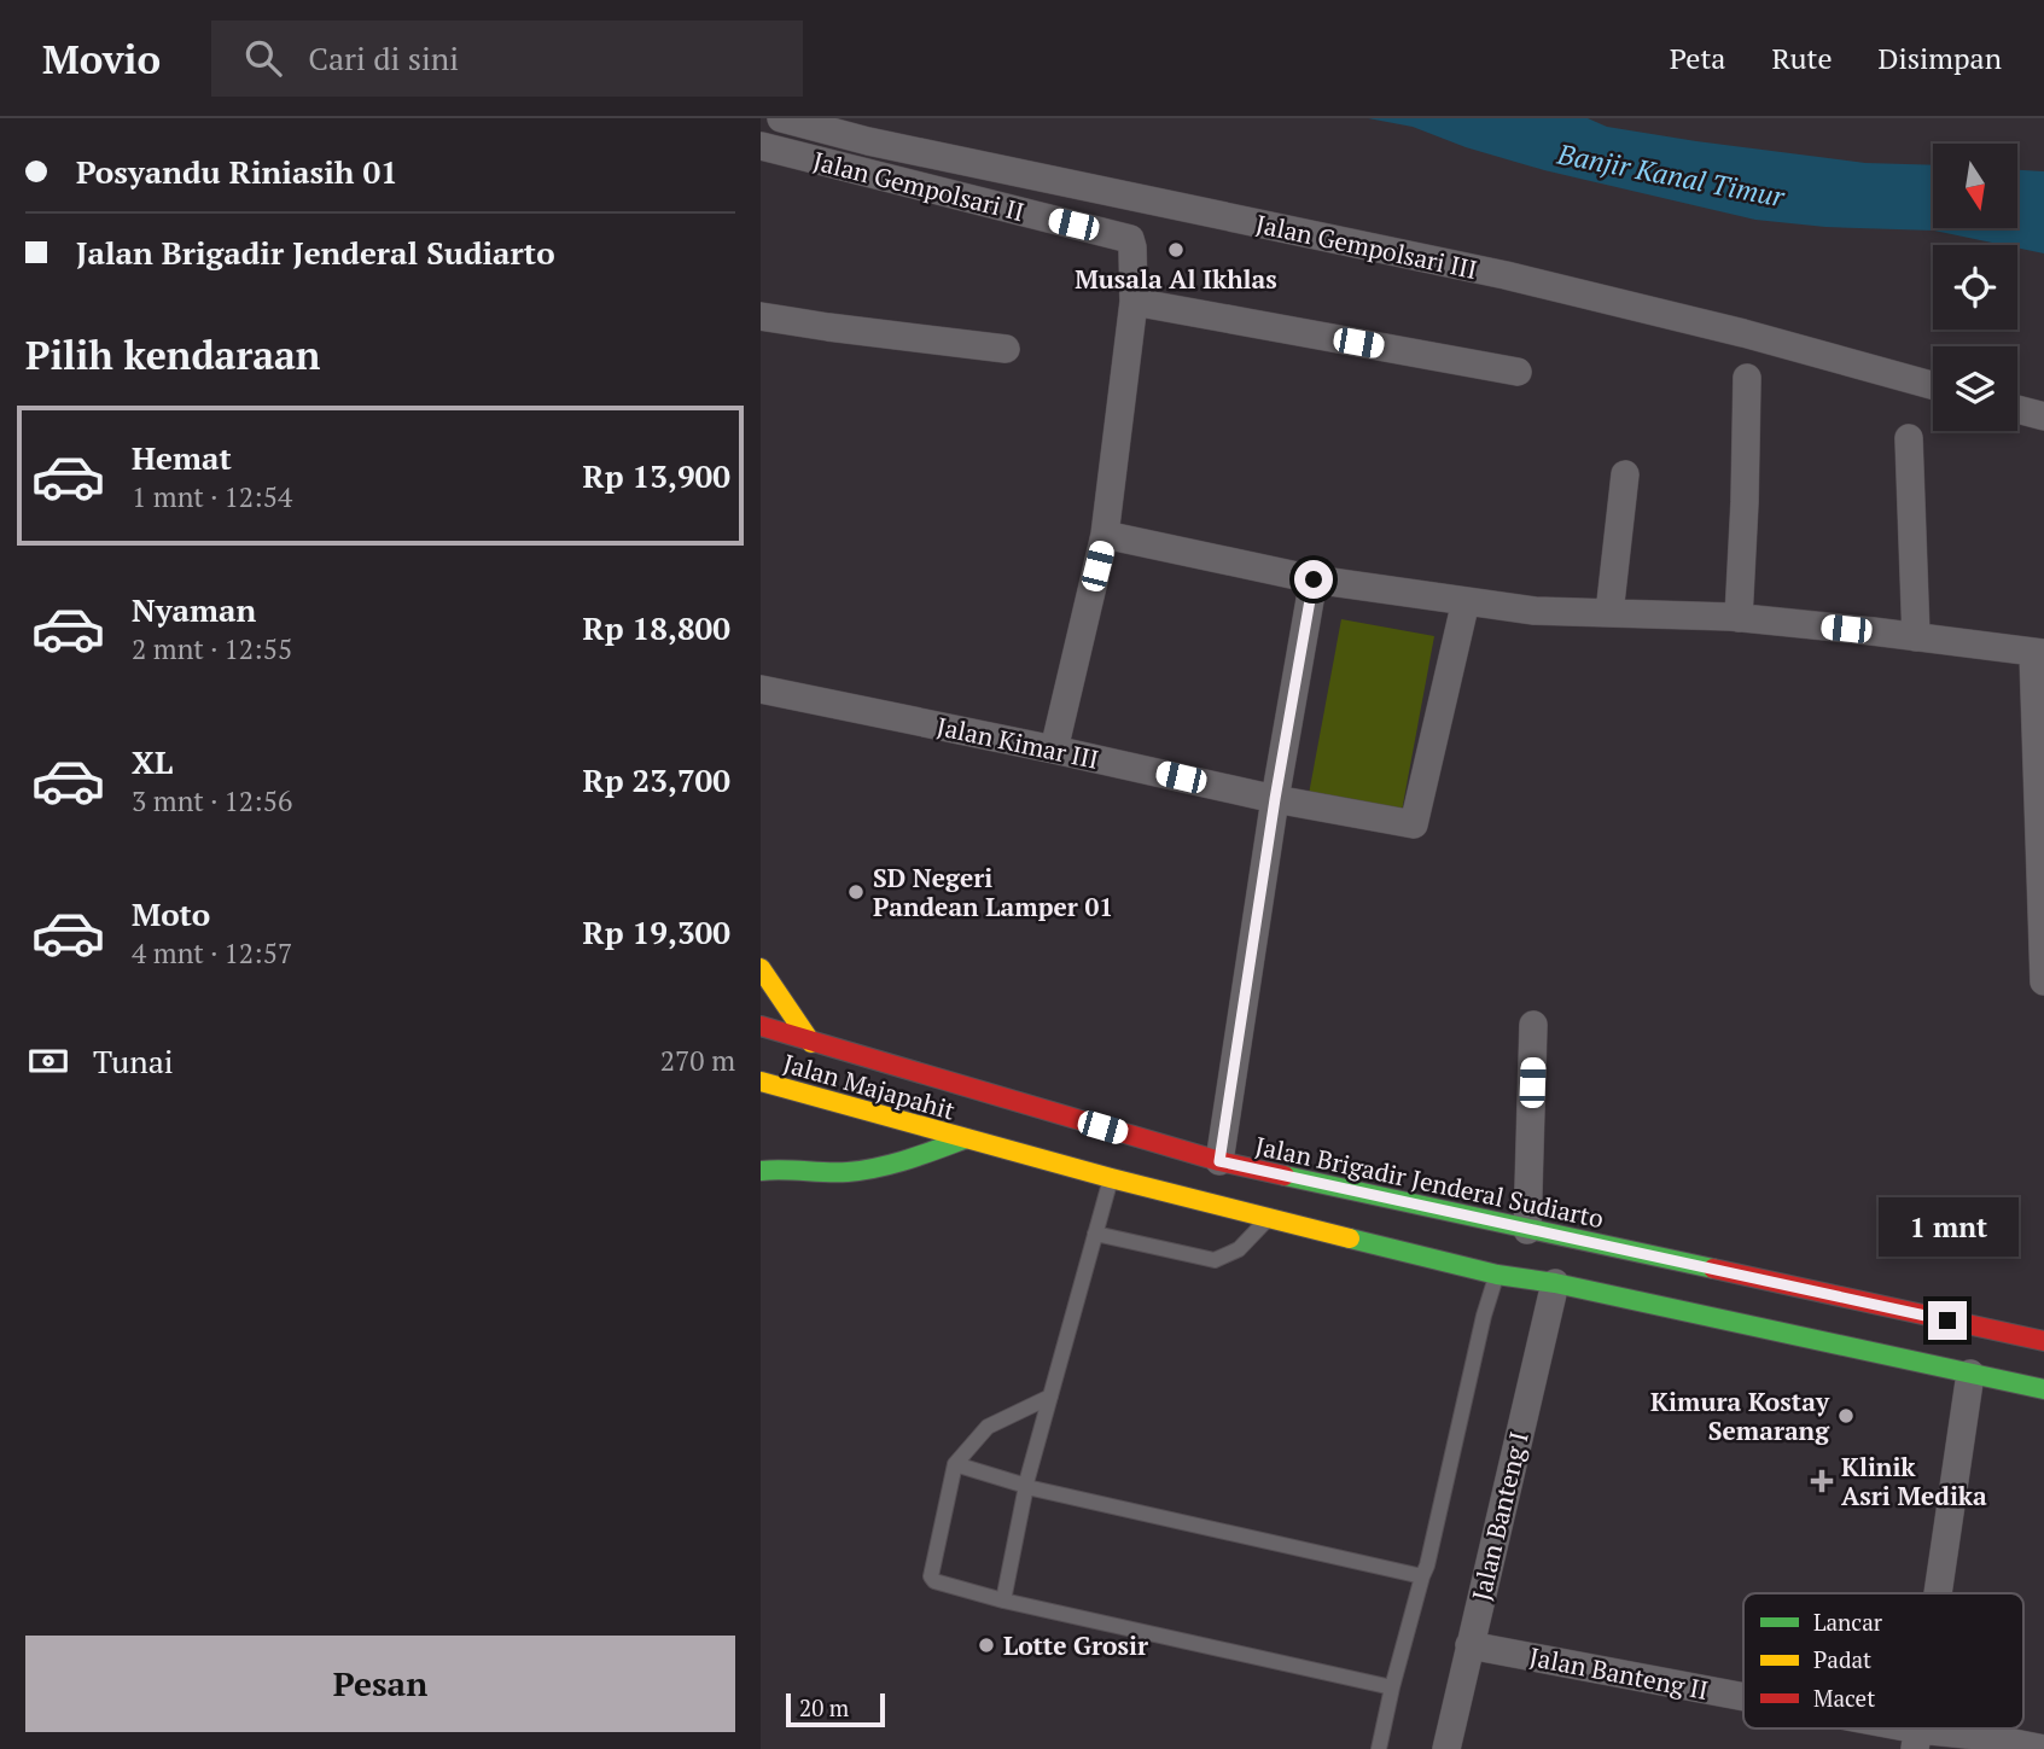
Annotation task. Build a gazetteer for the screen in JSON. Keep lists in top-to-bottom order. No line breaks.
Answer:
{"streets":{"main road":["Jalan Majapahit","Jalan Brigadir Jenderal Sudiarto"],"street":["Jalan Gempolsari II","Jalan Gempolsari III","Jalan Kimar III","Jalan Banteng I","Jalan Banteng II"]},"crossings":[["Jalan Majapahit","Jalan Brigadir Jenderal Sudiarto"],["Jalan Banteng I","Jalan Banteng II"]],"water":["Banjir Kanal Timur"],"places":{"other":["Musala Al Ikhlas","SD Negeri Pandean Lamper 01","Kimura Kostay Semarang","Lotte Grosir"],"health":["Klinik Asri Medika"]},"legend":["Lancar","Padat","Macet"],"scale_bar":"20 m","north":"bottom","page":{"header":"Movio","search":"Cari di sini","nav":["Peta","Rute","Disimpan"],"banner":["Posyandu Riniasih 01","Jalan Brigadir Jenderal Sudiarto"],"heading":"Pilih kendaraan","list":[{"name":"Hemat","note":"1 mnt · 12:54","value":"Rp 13,900"},{"name":"Nyaman","note":"2 mnt · 12:55","value":"Rp 18,800"},{"name":"XL","note":"3 mnt · 12:56","value":"Rp 23,700"},{"name":"Moto","note":"4 mnt · 12:57","value":"Rp 19,300"}],"pay":["Tunai","270 m"],"bubble":"1 mnt","buttons":"Pesan","scale":"20 m"}}
